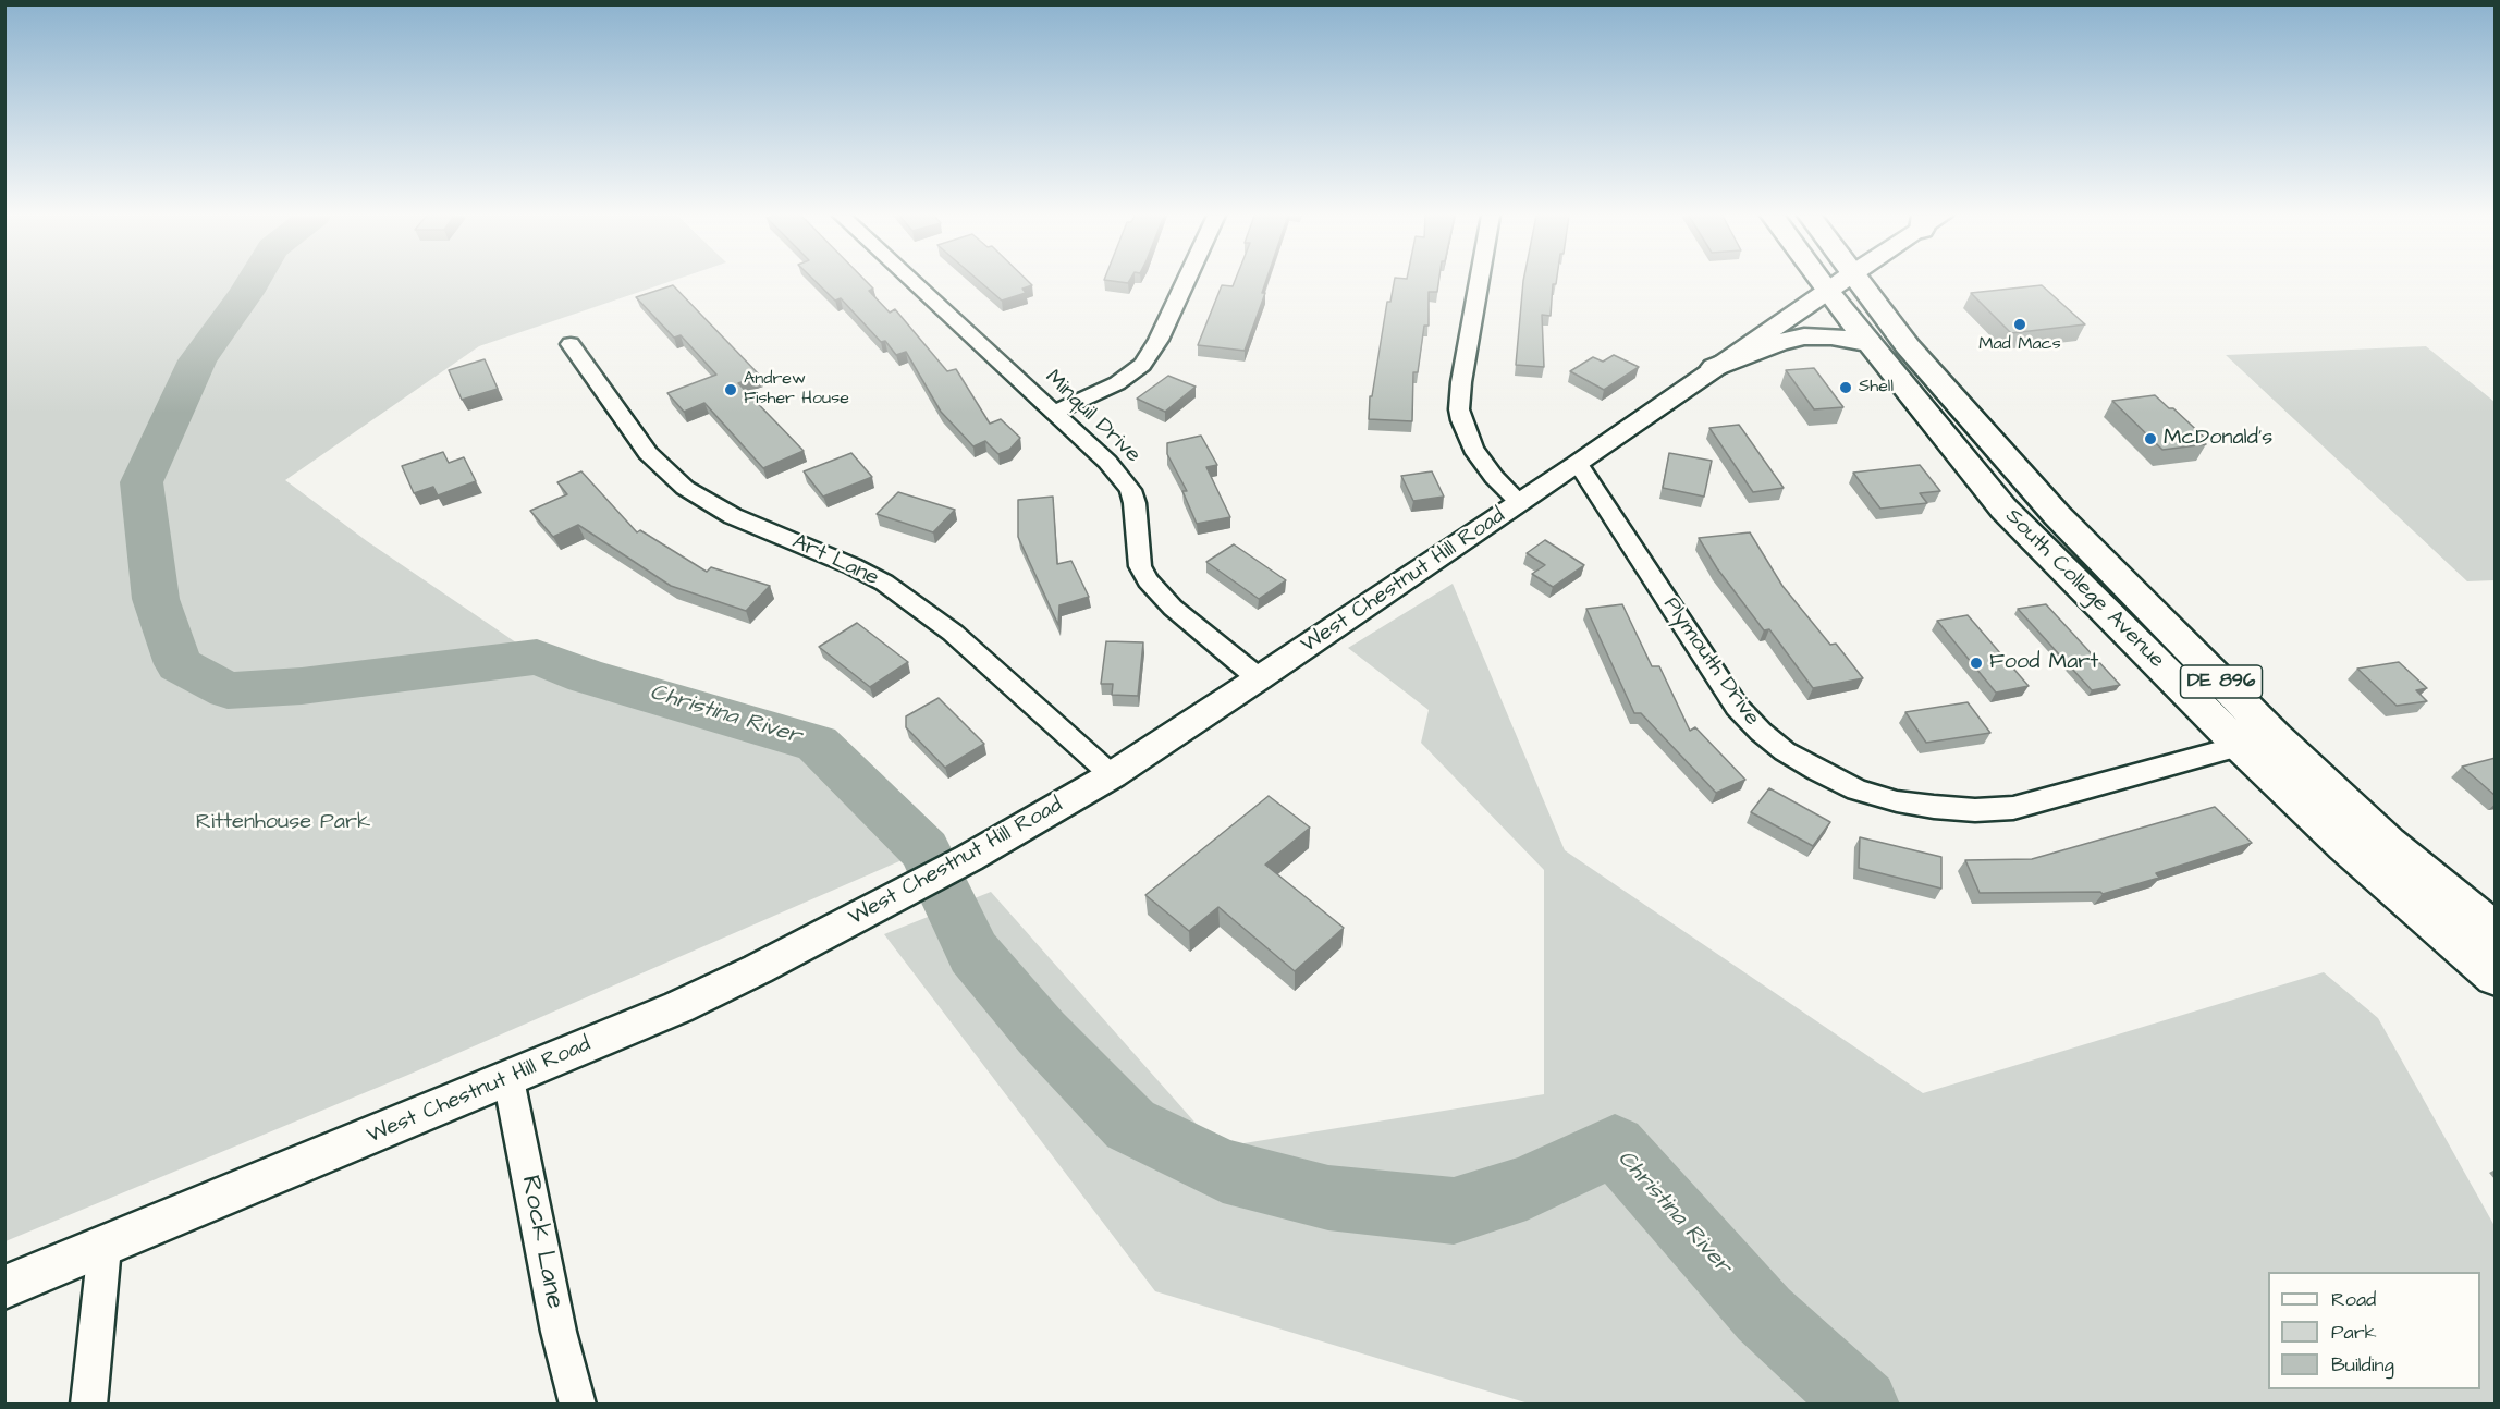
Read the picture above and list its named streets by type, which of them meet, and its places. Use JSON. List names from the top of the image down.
{
  "streets": {
    "main road": ["South College Avenue", "DE 896"],
    "street": [
      "Minquil Drive",
      "Art Lane",
      "West Chestnut Hill Road",
      "Plymouth Drive",
      "Rock Lane"
    ]
  },
  "crossings": [
    ["Minquil Drive", "West Chestnut Hill Road"],
    ["Art Lane", "West Chestnut Hill Road"],
    ["West Chestnut Hill Road", "South College Avenue"],
    ["West Chestnut Hill Road", "Plymouth Drive"],
    ["West Chestnut Hill Road", "Rock Lane"],
    ["South College Avenue", "Plymouth Drive"]
  ],
  "water": ["Christina River"],
  "parks": ["Rittenhouse Park"],
  "places": [
    "Mad Macs",
    "Shell",
    "Andrew Fisher House",
    "McDonald's",
    "Food Mart"
  ],
  "legend": ["Road", "Park", "Building"]
}
